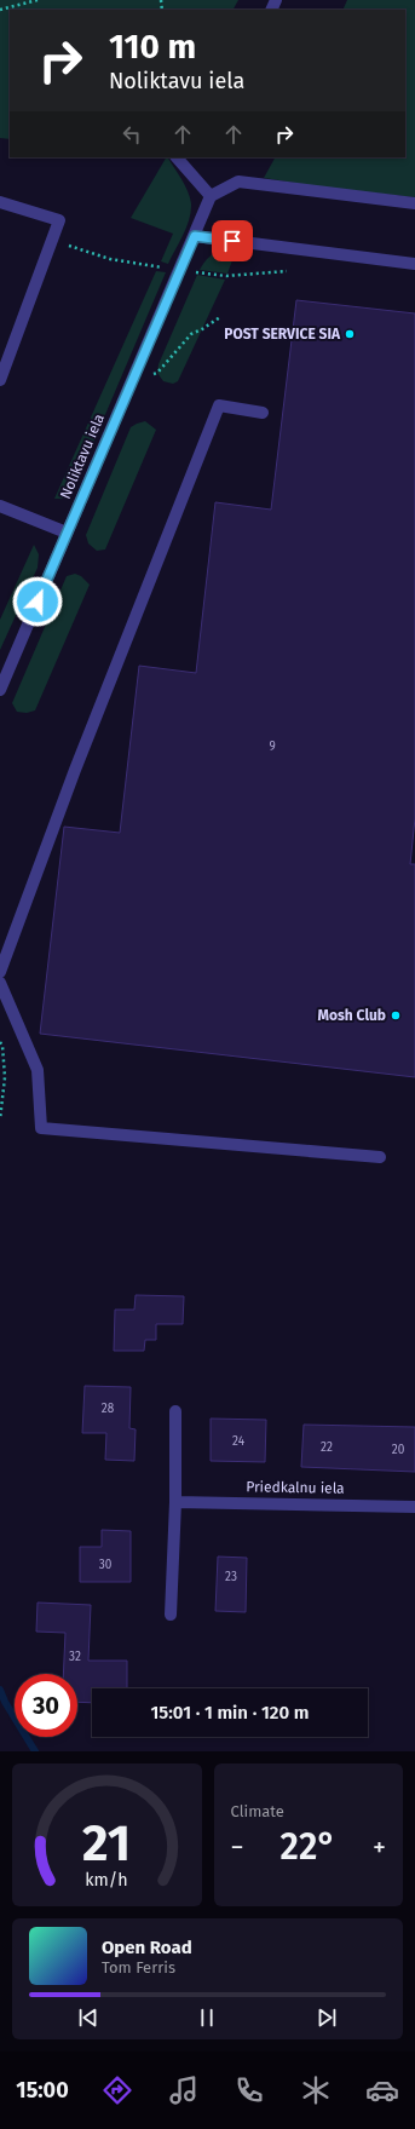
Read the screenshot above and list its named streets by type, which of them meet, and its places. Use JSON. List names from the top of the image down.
{
  "streets": {
    "street": ["Noliktavu iela", "Priedkalnu iela"]
  },
  "places": ["POST SERVICE SIA", "Mosh Club"],
  "house_numbers": [
    "9",
    "28",
    "24",
    "22",
    "20",
    "30",
    "23",
    "32"
  ],
  "page": {
    "turn": ["110 m", "Noliktavu iela"],
    "limit": "30",
    "trip": "15:01 · 1 min · 120 m",
    "tile": "Climate",
    "heat": ["−", "22°", "+"],
    "song": ["Open Road", "Tom Ferris"],
    "tabs": "15:00",
    "gauge": ["21", "km/h"]
  }
}
